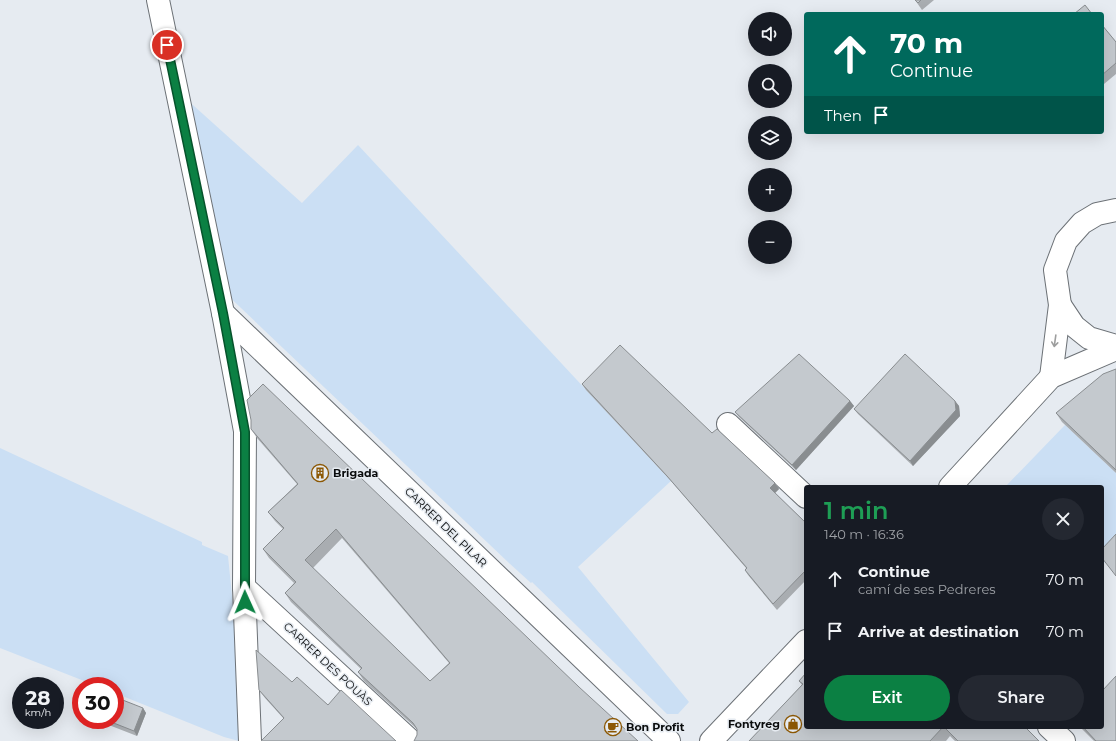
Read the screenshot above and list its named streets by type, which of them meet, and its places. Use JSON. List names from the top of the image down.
{
  "streets": {
    "street": ["CARRER DEL PILAR", "CARRER DES POUÀS"]
  },
  "places": {
    "building": ["Brigada"],
    "shop": ["Fontyreg"],
    "cafe": ["Bon Profit"]
  },
  "page": {
    "map_buttons": ["+", "−"],
    "turn": ["70 m", "Continue"],
    "then": "Then",
    "heading": ["1 min", "140 m · 16:36"],
    "list": [
      {
        "name": "Continue",
        "note": "camí de ses Pedreres",
        "value": "70 m"
      },
      {
        "name": "Arrive at destination",
        "value": "70 m"
      }
    ],
    "buttons": ["Exit", "Share"],
    "speed": "28 km/h",
    "limit": "30"
  }
}
